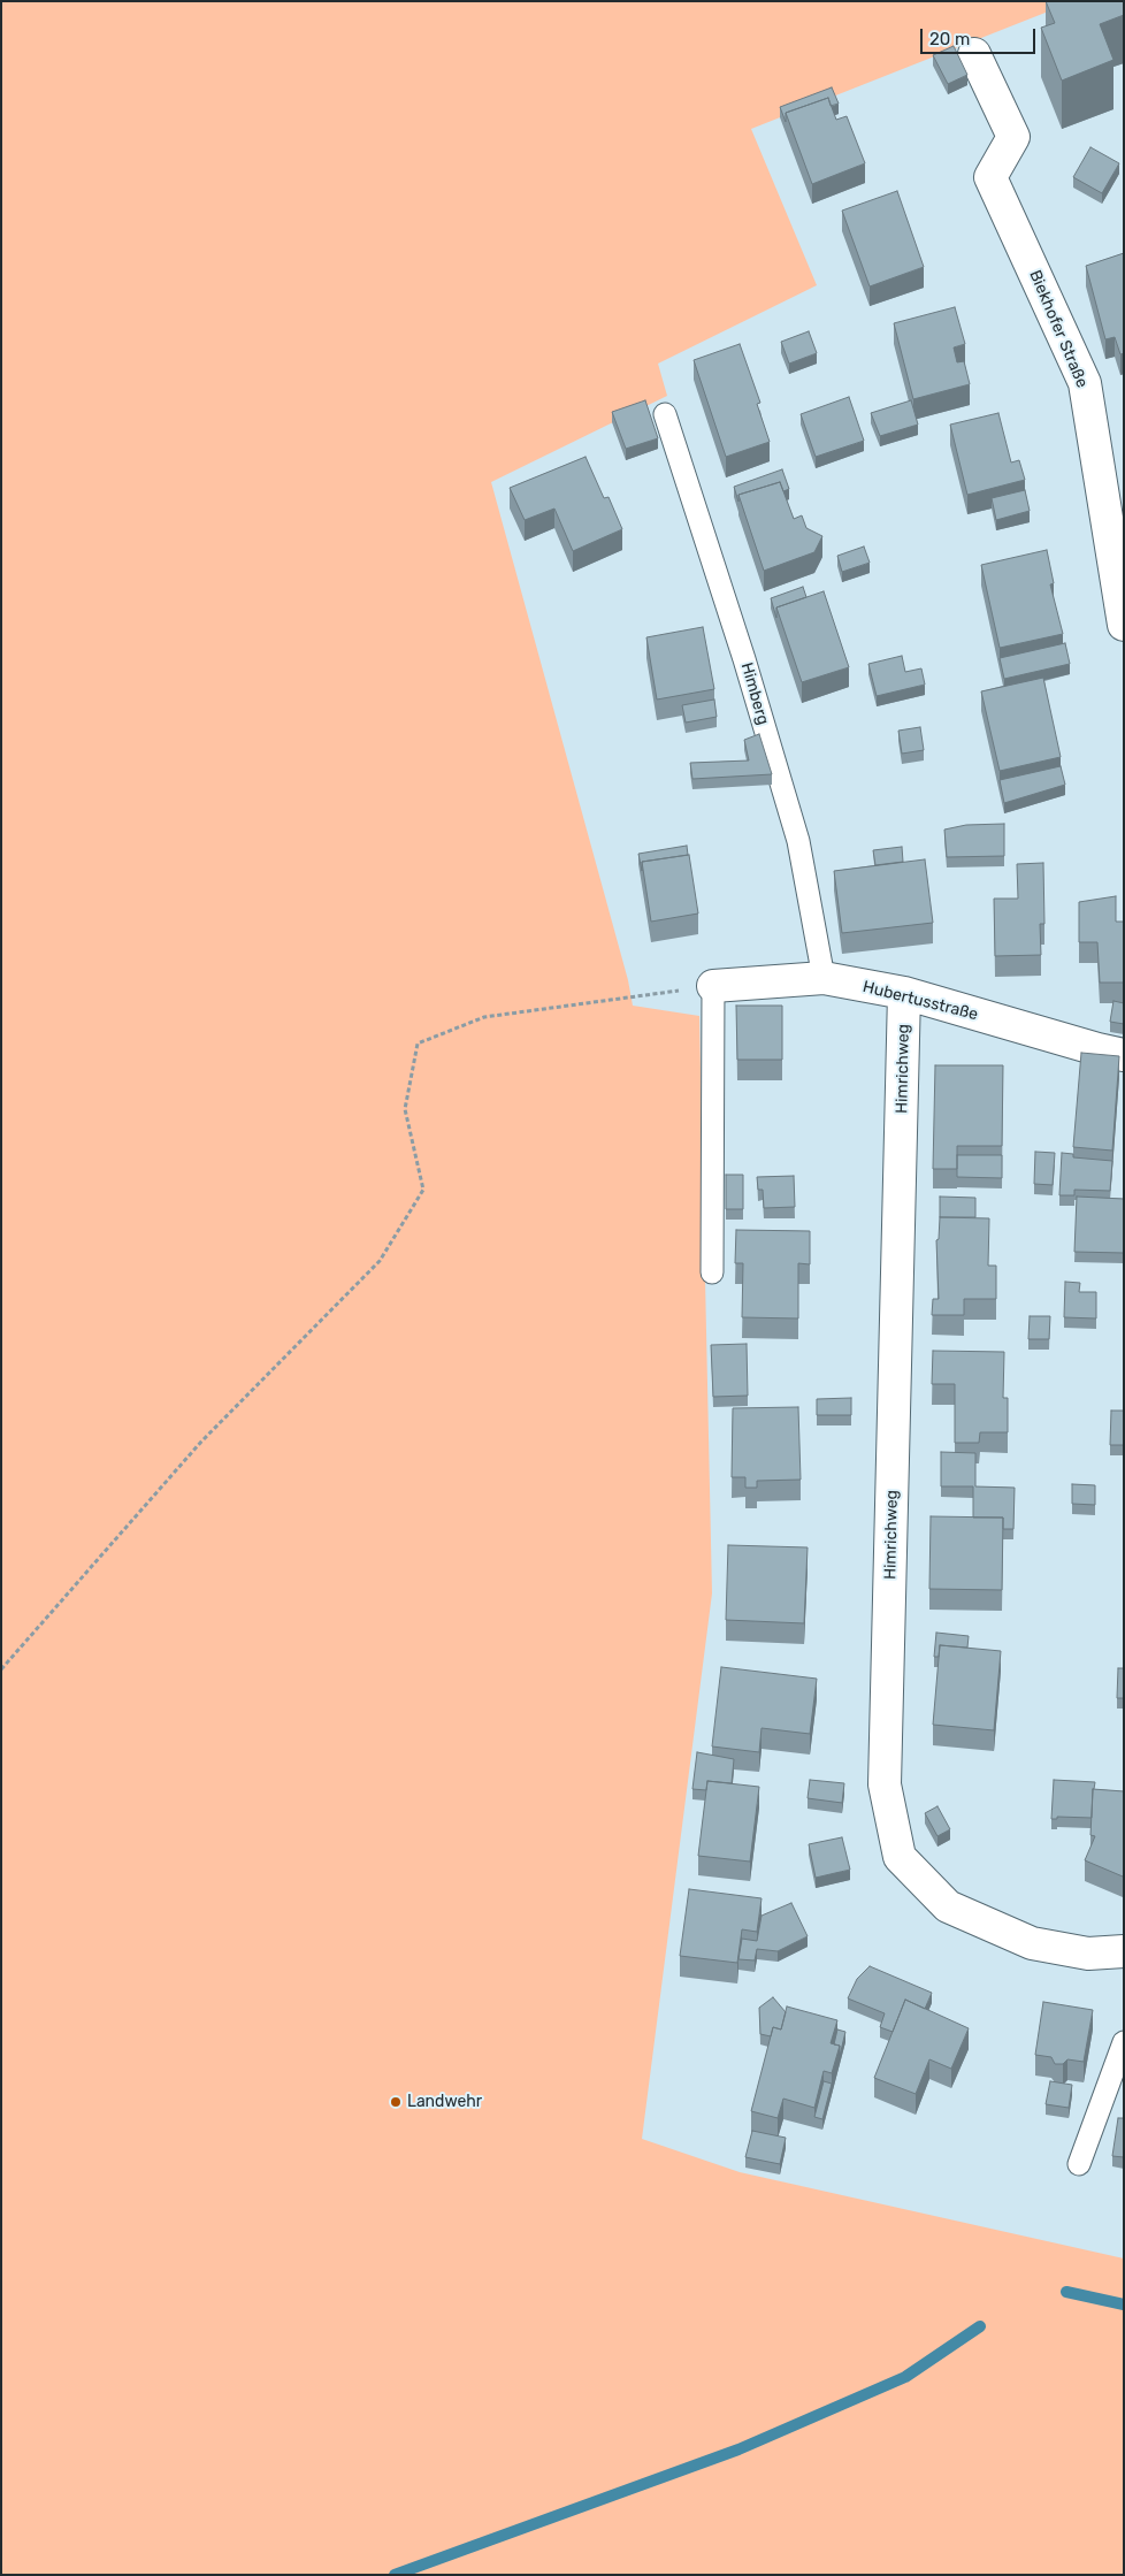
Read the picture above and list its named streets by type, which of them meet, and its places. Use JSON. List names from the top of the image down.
{
  "streets": {
    "street": ["Biekhofer Straße", "Hubertusstraße", "Himrichweg"],
    "lane": ["Himberg"]
  },
  "crossings": [
    ["Himberg", "Hubertusstraße"],
    ["Hubertusstraße", "Himrichweg"]
  ],
  "places": ["Landwehr"],
  "scale_bar": "20 m"
}
